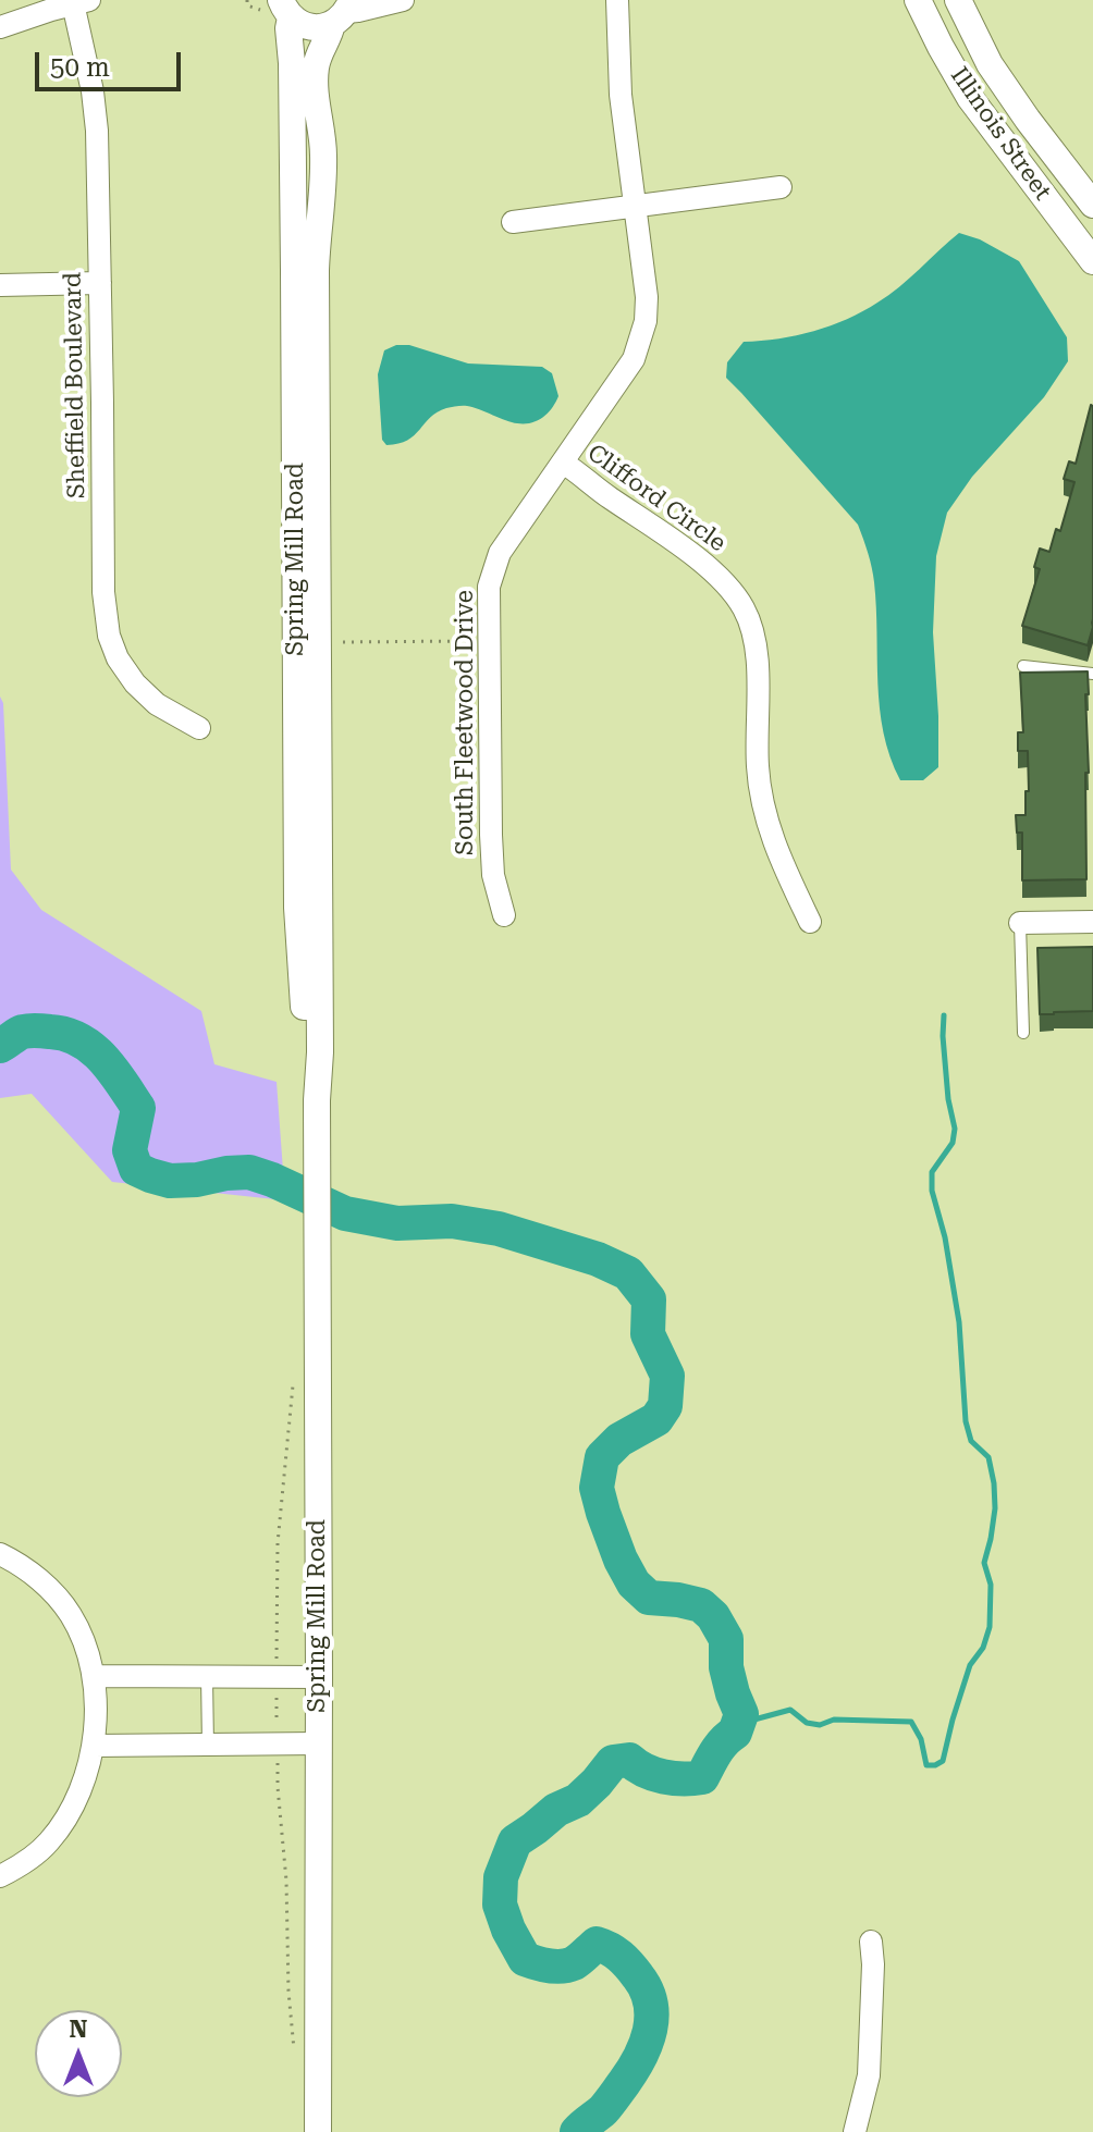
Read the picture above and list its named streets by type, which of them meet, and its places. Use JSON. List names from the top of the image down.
{
  "streets": {
    "street": [
      "Illinois Street",
      "Sheffield Boulevard",
      "Clifford Circle",
      "Spring Mill Road",
      "South Fleetwood Drive"
    ]
  },
  "crossings": [
    ["Clifford Circle", "South Fleetwood Drive"]
  ],
  "scale_bar": "50 m",
  "north": "top"
}
